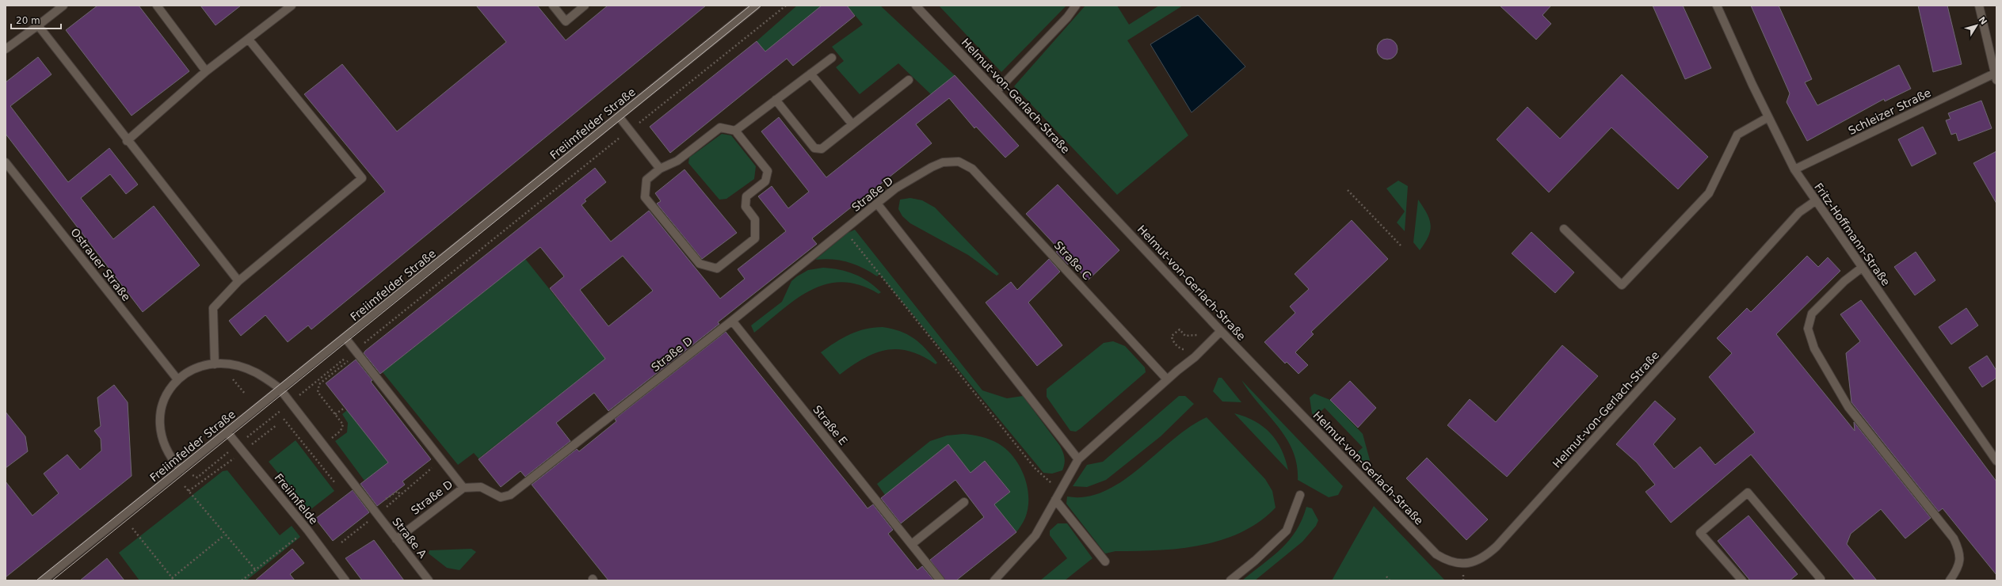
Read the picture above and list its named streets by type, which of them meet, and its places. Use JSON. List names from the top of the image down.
{
  "streets": {
    "street": [
      "Helmut-von-Gerlach-Straße",
      "Schleizer Straße",
      "Freiimfelder Straße",
      "Straße D",
      "Fritz-Hoffmann-Straße",
      "Straße C",
      "Ostrauer Straße",
      "Straße E",
      "Freiimfelde",
      "Straße A"
    ]
  },
  "crossings": [
    ["Helmut-von-Gerlach-Straße", "Fritz-Hoffmann-Straße"],
    ["Schleizer Straße", "Fritz-Hoffmann-Straße"],
    ["Freiimfelder Straße", "Freiimfelde"],
    ["Freiimfelder Straße", "Straße A"],
    ["Straße D", "Straße C"],
    ["Straße D", "Straße E"],
    ["Straße D", "Straße A"]
  ],
  "scale_bar": "20 m",
  "north": "top right"
}
